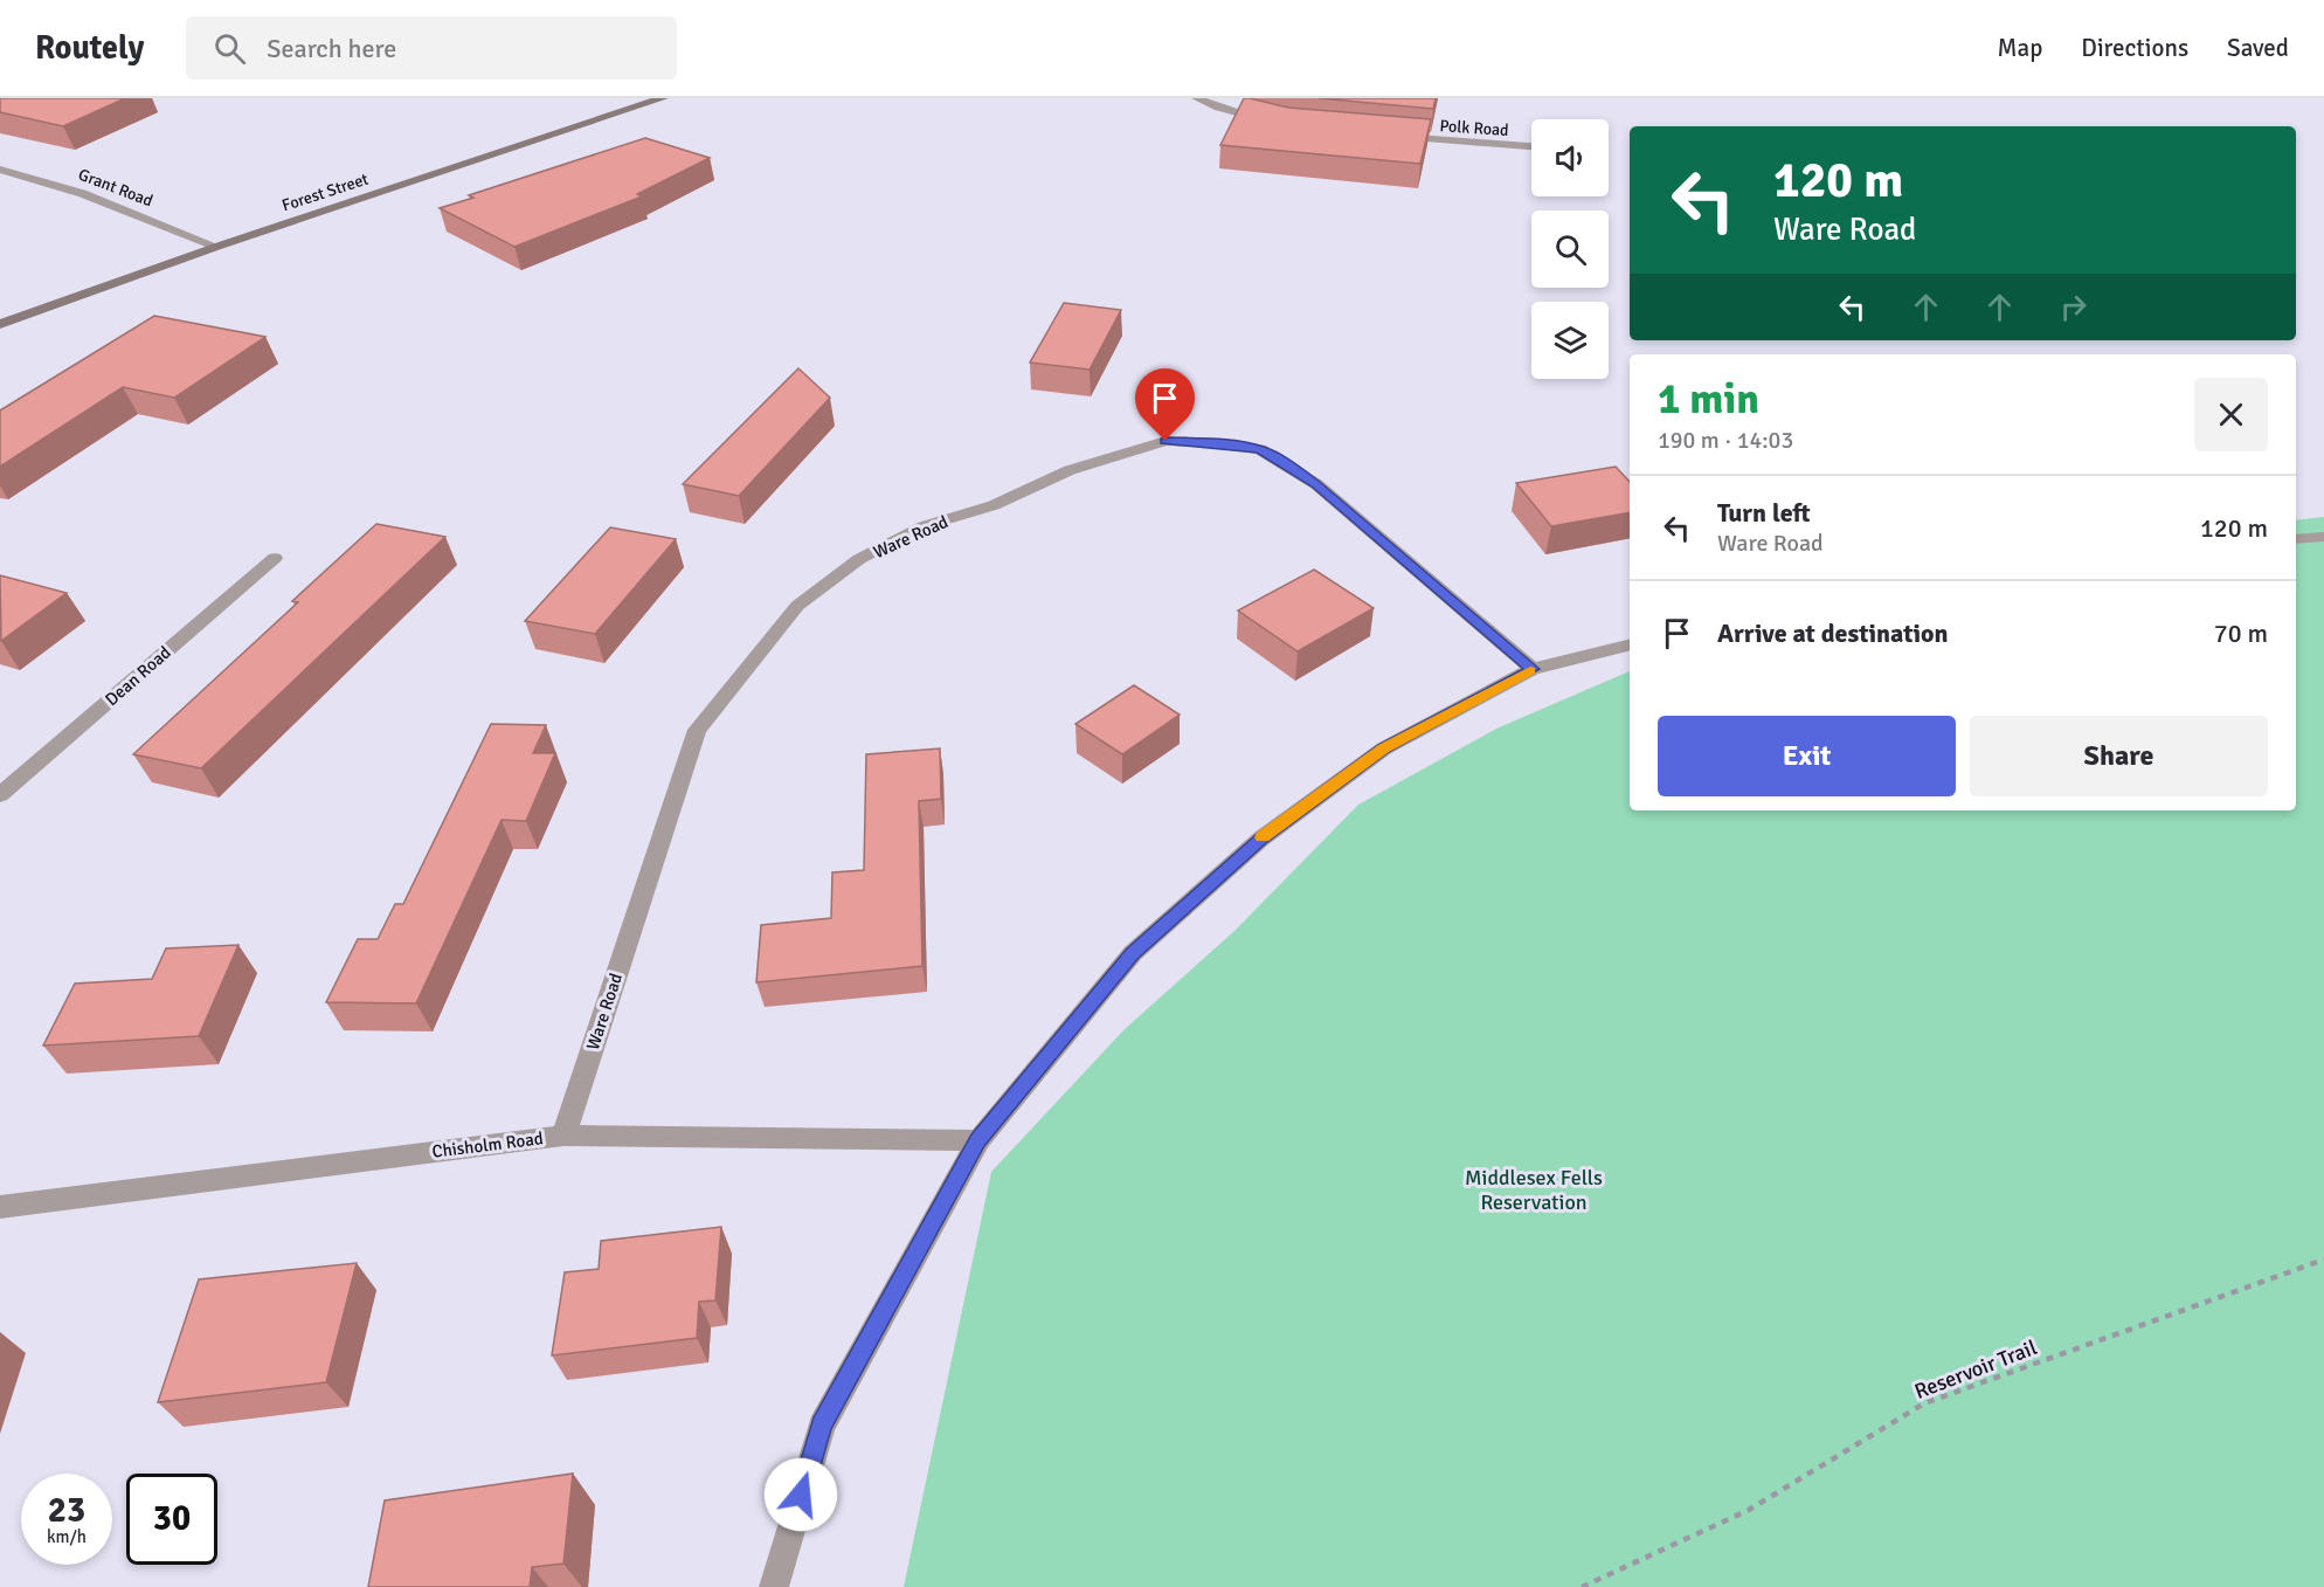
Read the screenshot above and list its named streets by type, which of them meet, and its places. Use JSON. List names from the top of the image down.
{
  "streets": {
    "main road": ["Forest Street"],
    "street": [
      "Polk Road",
      "Grant Road",
      "Ware Road",
      "Dean Road",
      "Chisholm Road"
    ],
    "path": ["Reservoir Trail"]
  },
  "crossings": [
    ["Grant Road", "Forest Street"],
    ["Ware Road", "Chisholm Road"]
  ],
  "parks": ["Middlesex Fells Reservation"],
  "page": {
    "header": "Routely",
    "search": "Search here",
    "nav": ["Map", "Directions", "Saved"],
    "turn": ["120 m", "Ware Road"],
    "heading": ["1 min", "190 m · 14:03"],
    "list": [
      {
        "name": "Turn left",
        "note": "Ware Road",
        "value": "120 m"
      },
      {
        "name": "Arrive at destination",
        "value": "70 m"
      }
    ],
    "buttons": ["Exit", "Share"],
    "speed": "23 km/h",
    "limit": "30"
  }
}
